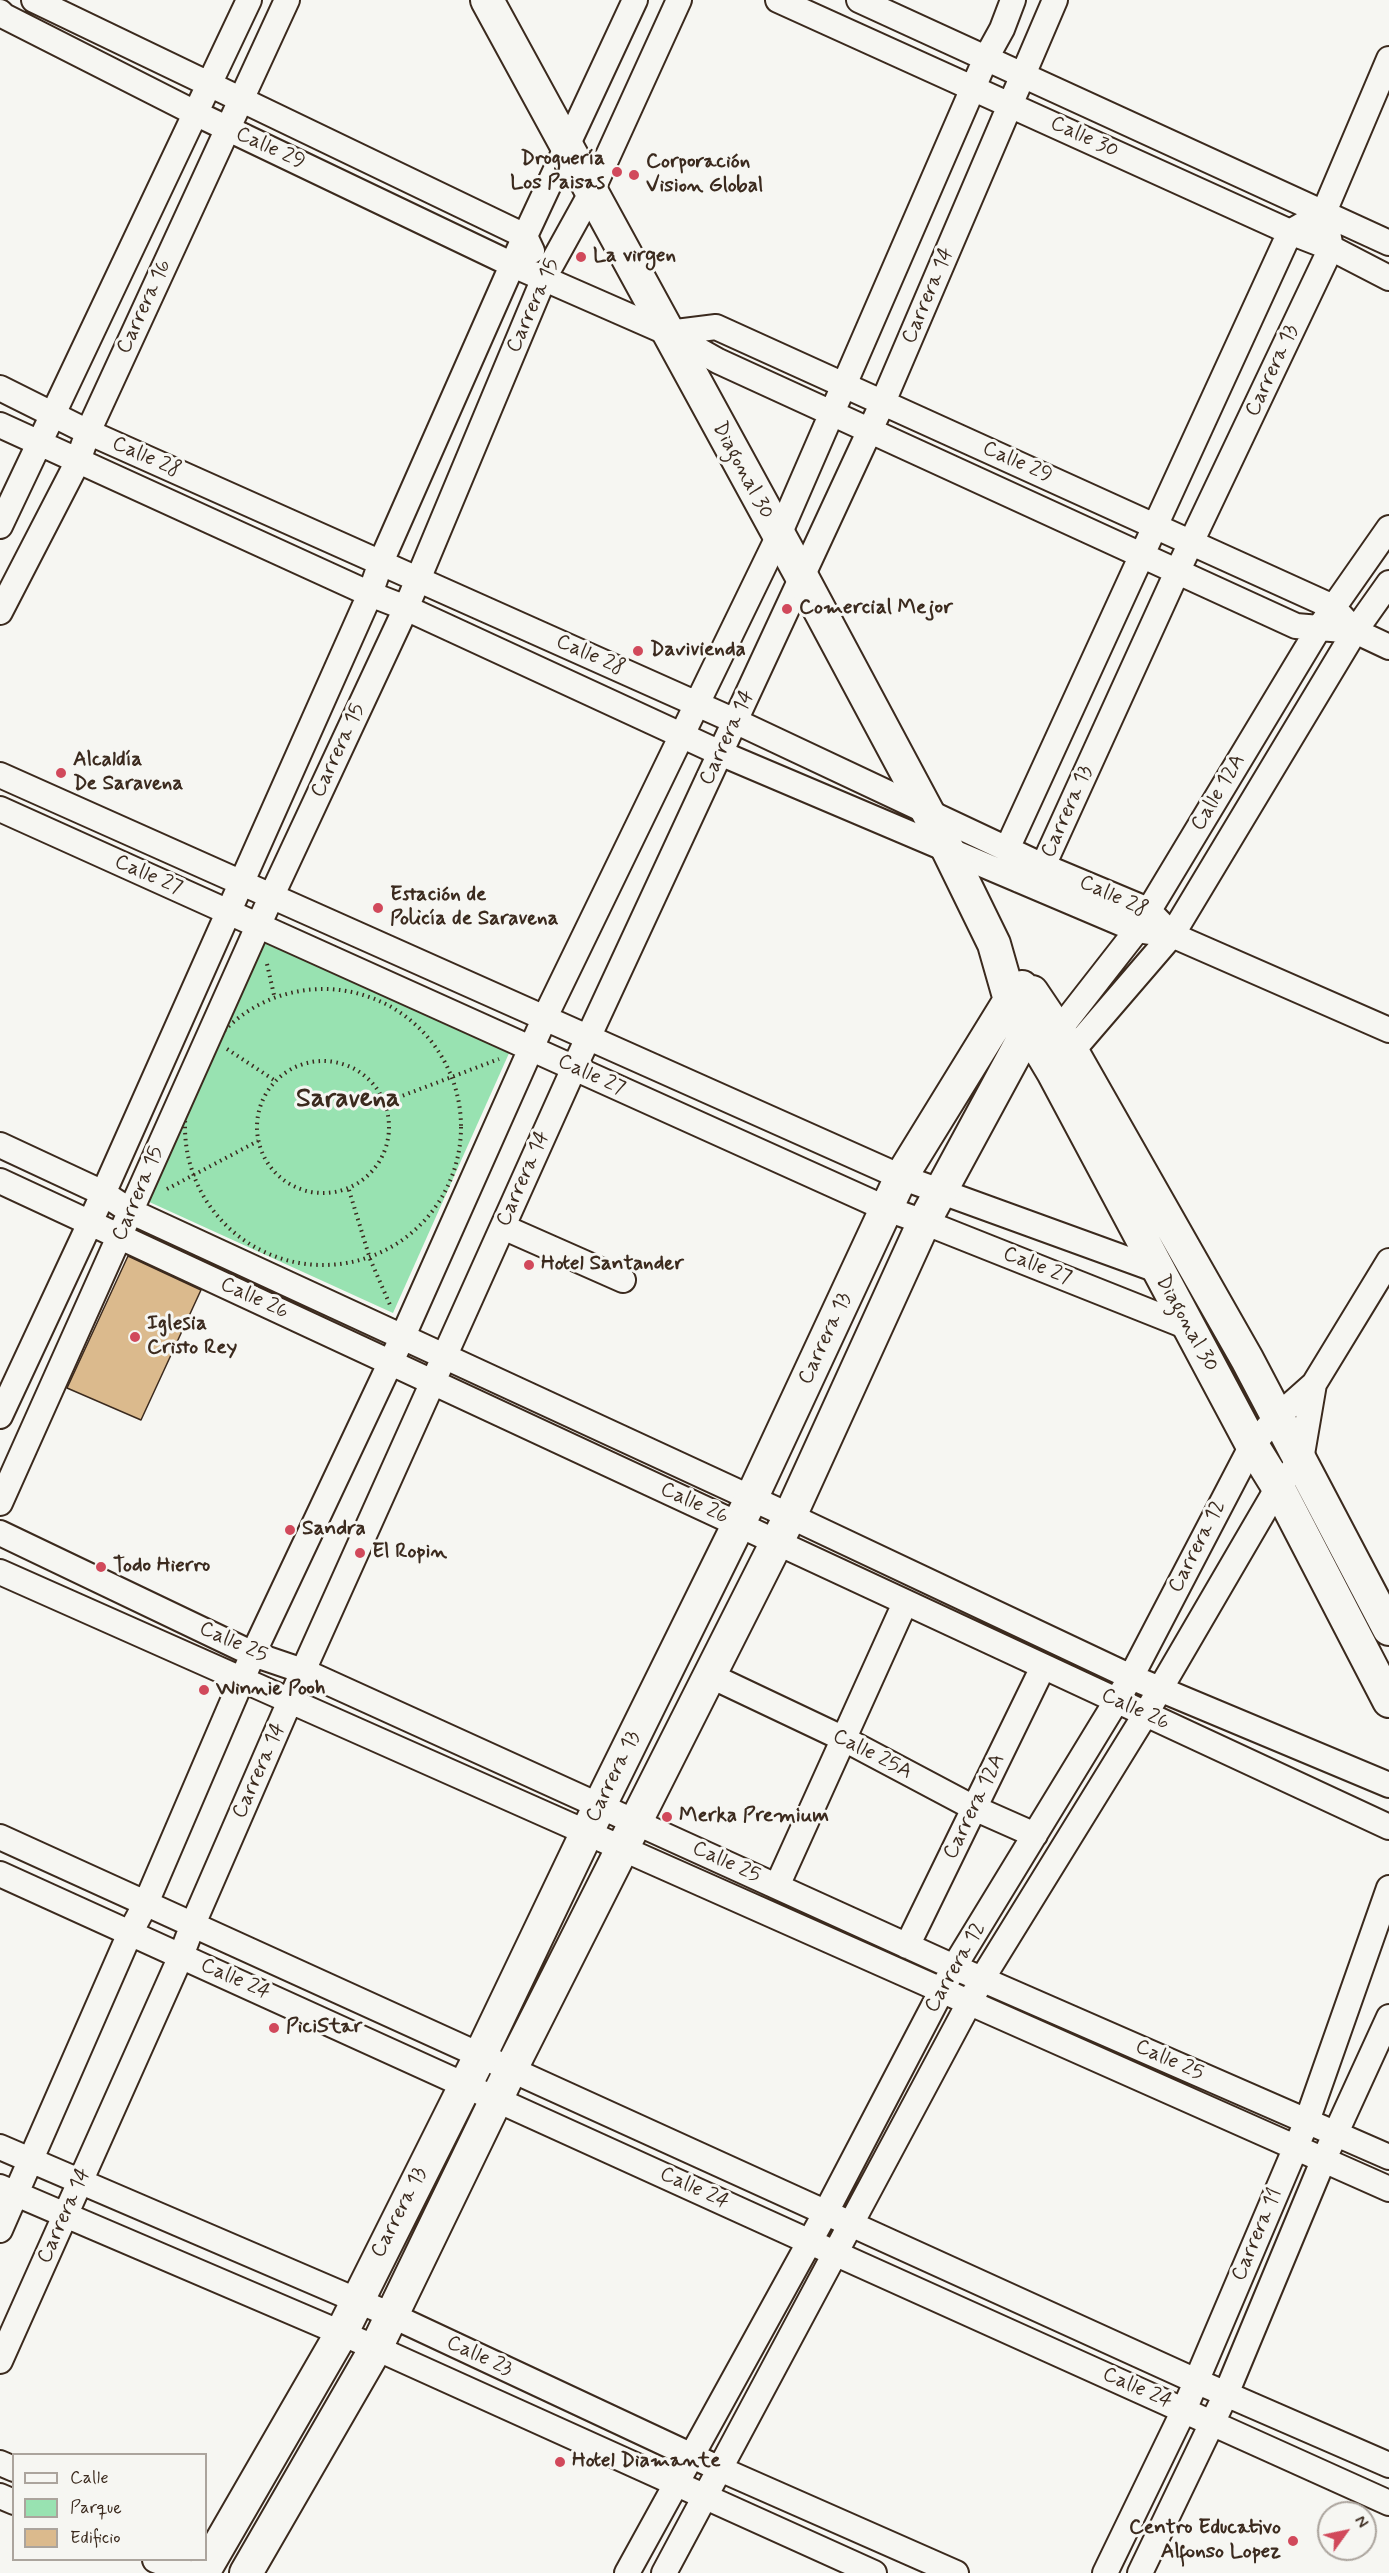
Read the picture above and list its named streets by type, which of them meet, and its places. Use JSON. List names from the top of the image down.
{
  "streets": {
    "main road": ["Carrera 13", "Diagonal 30"],
    "street": [
      "Calle 30",
      "Calle 29",
      "Carrera 14",
      "Carrera 15",
      "Carrera 16",
      "Calle 28",
      "Calle 12A",
      "Calle 27",
      "Calle 26",
      "Carrera 12",
      "Calle 25",
      "Calle 25A",
      "Carrera 12A",
      "Calle 24",
      "Carrera 11",
      "Calle 23"
    ]
  },
  "crossings": [
    ["Calle 30", "Carrera 14"],
    ["Calle 30", "Carrera 13"],
    ["Calle 29", "Carrera 14"],
    ["Calle 29", "Carrera 15"],
    ["Calle 29", "Carrera 16"],
    ["Calle 29", "Carrera 13"],
    ["Calle 29", "Diagonal 30"],
    ["Calle 29", "Calle 12A"],
    ["Carrera 14", "Calle 28"],
    ["Carrera 14", "Diagonal 30"],
    ["Carrera 14", "Calle 27"],
    ["Carrera 14", "Calle 26"],
    ["Carrera 14", "Calle 25"],
    ["Carrera 14", "Calle 24"],
    ["Carrera 14", "Calle 23"],
    ["Carrera 15", "Calle 28"],
    ["Carrera 15", "Diagonal 30"],
    ["Carrera 15", "Calle 27"],
    ["Carrera 15", "Calle 26"],
    ["Carrera 16", "Calle 28"],
    ["Carrera 13", "Calle 28"],
    ["Carrera 13", "Diagonal 30"],
    ["Carrera 13", "Calle 12A"],
    ["Carrera 13", "Calle 27"],
    ["Carrera 13", "Calle 26"],
    ["Carrera 13", "Calle 25"],
    ["Carrera 13", "Calle 25A"],
    ["Carrera 13", "Calle 24"],
    ["Carrera 13", "Calle 23"],
    ["Calle 28", "Diagonal 30"],
    ["Calle 28", "Calle 12A"],
    ["Diagonal 30", "Calle 12A"],
    ["Diagonal 30", "Calle 27"],
    ["Diagonal 30", "Carrera 12"],
    ["Calle 26", "Carrera 12"],
    ["Calle 26", "Carrera 12A"],
    ["Carrera 12", "Calle 25"],
    ["Carrera 12", "Calle 25A"],
    ["Carrera 12", "Calle 24"],
    ["Carrera 12", "Calle 23"],
    ["Calle 25", "Carrera 12A"],
    ["Calle 25", "Carrera 11"],
    ["Calle 25A", "Carrera 12A"],
    ["Calle 24", "Carrera 11"]
  ],
  "districts": ["Saravena"],
  "places": [
    "Droguería Los Paisas",
    "Corporación Vision Global",
    "La virgen",
    "Comercial Mejor",
    "Davivienda",
    "Alcaldía De Saravena",
    "Estación de Policía de Saravena",
    "Hotel Santander",
    "Iglesia Cristo Rey",
    "Sandra",
    "El Ropin",
    "Todo Hierro",
    "Winnie Pooh",
    "Merka Premium",
    "PiciStar",
    "Hotel Diamante",
    "Centro Educativo Alfonso Lopez"
  ],
  "legend": ["Calle", "Parque", "Edificio"],
  "north": "top right"
}
